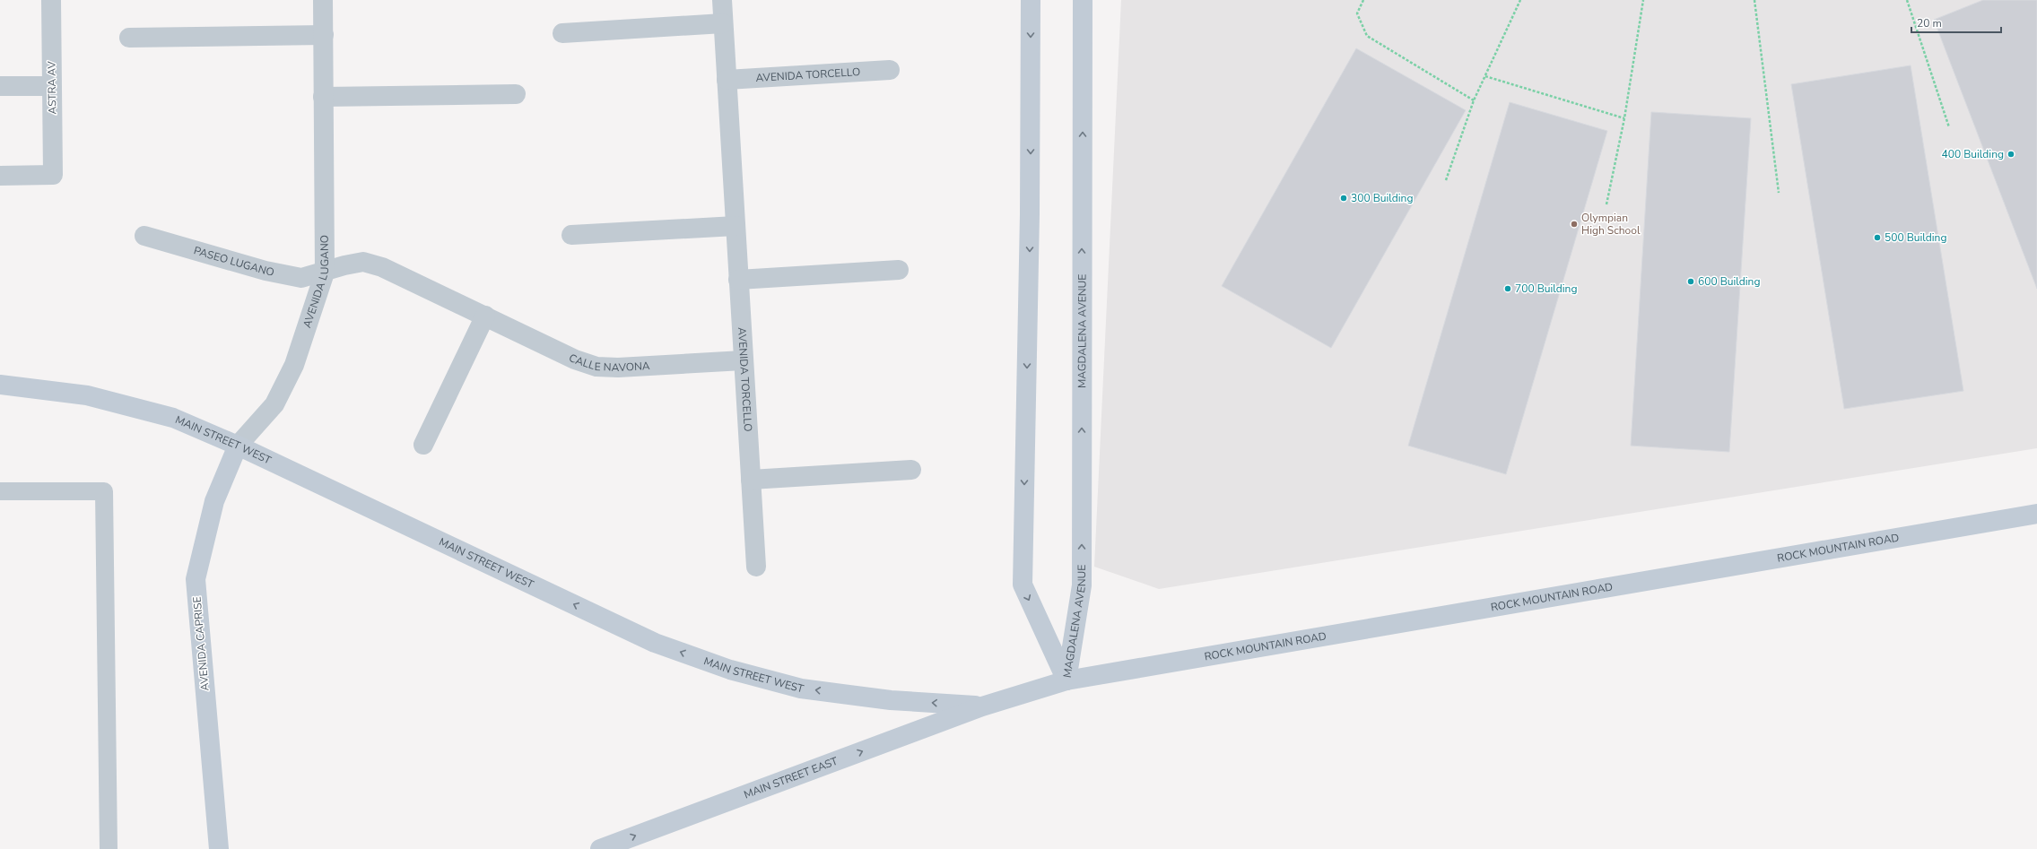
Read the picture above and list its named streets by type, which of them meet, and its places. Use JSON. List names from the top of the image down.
{
  "streets": {
    "street": [
      "AVENIDA TORCELLO",
      "ASTRA AV",
      "PASEO LUGANO",
      "AVENIDA LUGANO",
      "MAGDALENA AVENUE",
      "CALLE NAVONA",
      "MAIN STREET WEST",
      "ROCK MOUNTAIN ROAD",
      "AVENIDA CAPRISE",
      "MAIN STREET EAST"
    ]
  },
  "crossings": [
    ["AVENIDA TORCELLO", "CALLE NAVONA"],
    ["PASEO LUGANO", "AVENIDA LUGANO"],
    ["PASEO LUGANO", "CALLE NAVONA"],
    ["AVENIDA LUGANO", "CALLE NAVONA"],
    ["AVENIDA LUGANO", "MAIN STREET WEST"],
    ["AVENIDA LUGANO", "AVENIDA CAPRISE"],
    ["MAGDALENA AVENUE", "ROCK MOUNTAIN ROAD"],
    ["MAIN STREET WEST", "ROCK MOUNTAIN ROAD"],
    ["MAIN STREET WEST", "AVENIDA CAPRISE"],
    ["MAIN STREET WEST", "MAIN STREET EAST"],
    ["ROCK MOUNTAIN ROAD", "MAIN STREET EAST"]
  ],
  "one_way": ["MAIN STREET WEST", "MAIN STREET EAST"],
  "places": [
    "400 Building",
    "300 Building",
    "Olympian High School",
    "500 Building",
    "600 Building",
    "700 Building"
  ],
  "scale_bar": "20 m"
}
